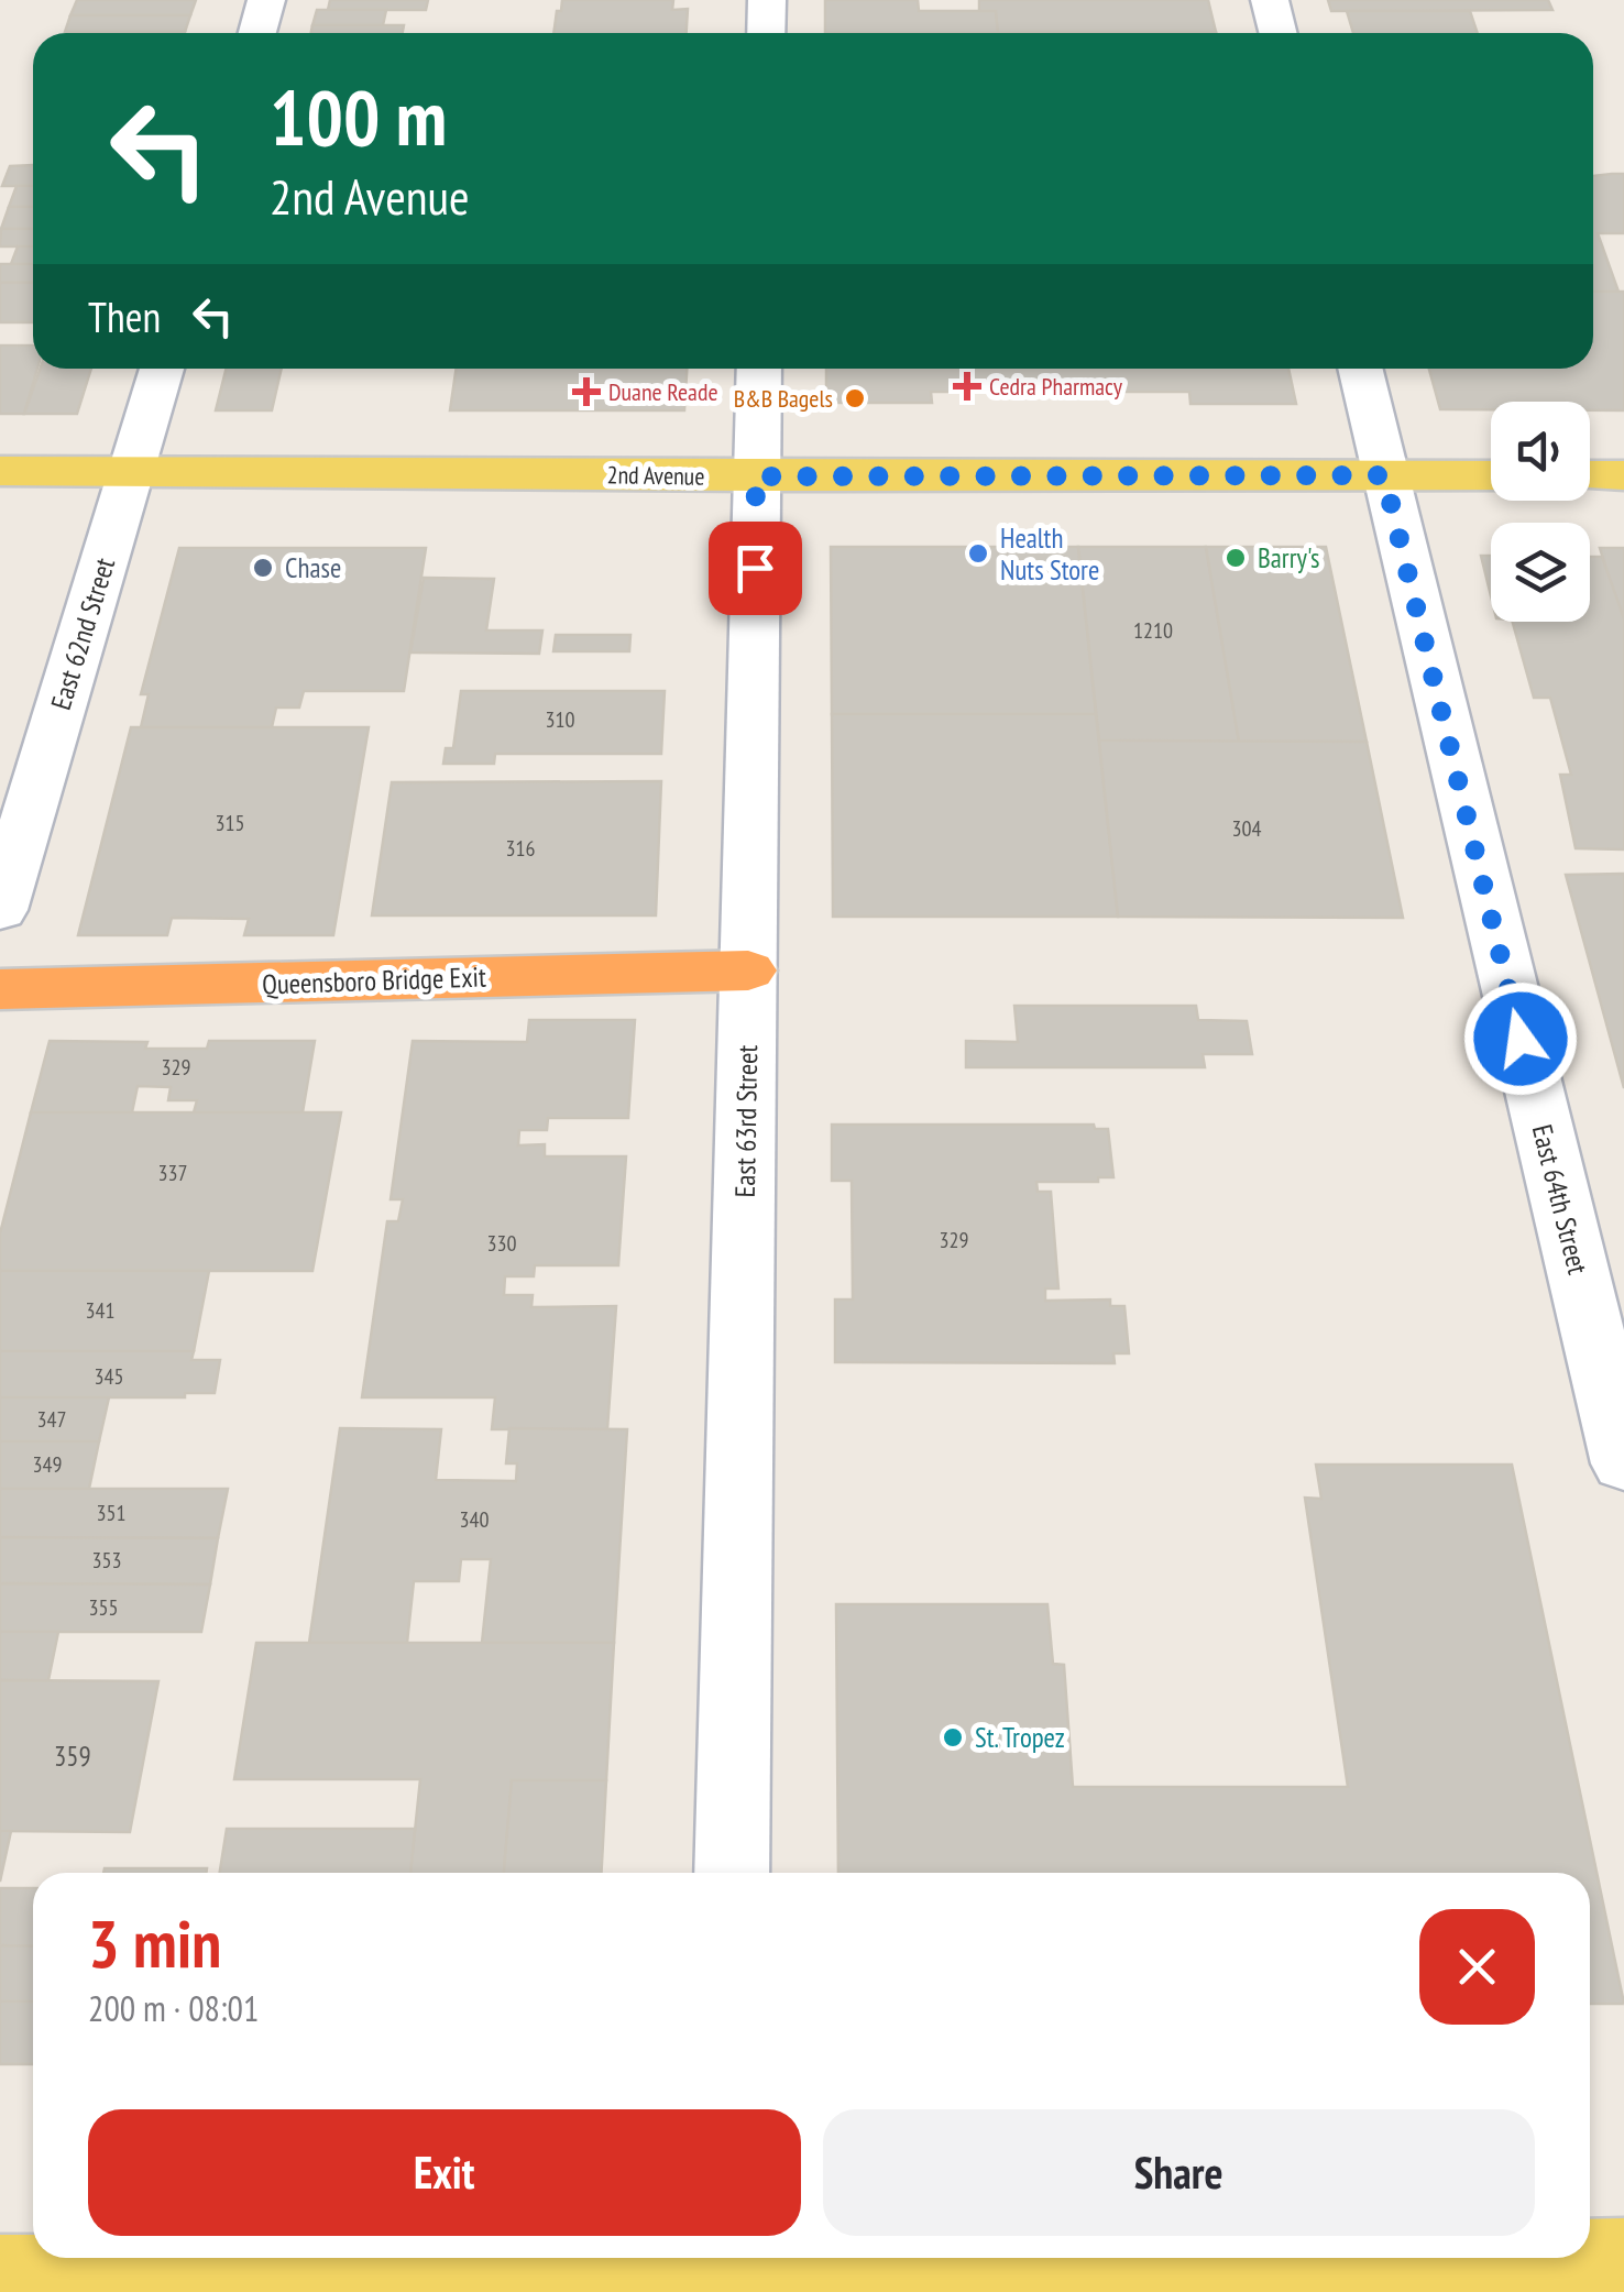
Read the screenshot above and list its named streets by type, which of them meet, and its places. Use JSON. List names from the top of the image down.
{
  "streets": {
    "highway": ["Queensboro Bridge Exit"],
    "main road": ["2nd Avenue"],
    "street": ["East 62nd Street", "East 63rd Street", "East 64th Street"]
  },
  "crossings": [
    ["2nd Avenue", "East 62nd Street"],
    ["2nd Avenue", "East 63rd Street"],
    ["2nd Avenue", "East 64th Street"],
    ["Queensboro Bridge Exit", "East 63rd Street"]
  ],
  "places": {
    "health": ["Cedra Pharmacy", "Duane Reade"],
    "other": [
      "B&B Bagels",
      "Health Nuts Store",
      "Barry's",
      "Chase",
      "St. Tropez"
    ]
  },
  "house_numbers": [
    "1210",
    "310",
    "315",
    "304",
    "316",
    "329",
    "337",
    "329",
    "330",
    "341",
    "345",
    "347",
    "349",
    "351",
    "340",
    "353",
    "355",
    "359"
  ],
  "page": {
    "turn": ["100 m", "2nd Avenue"],
    "then": "Then",
    "heading": ["3 min", "200 m · 08:01"],
    "buttons": ["Exit", "Share"]
  }
}
